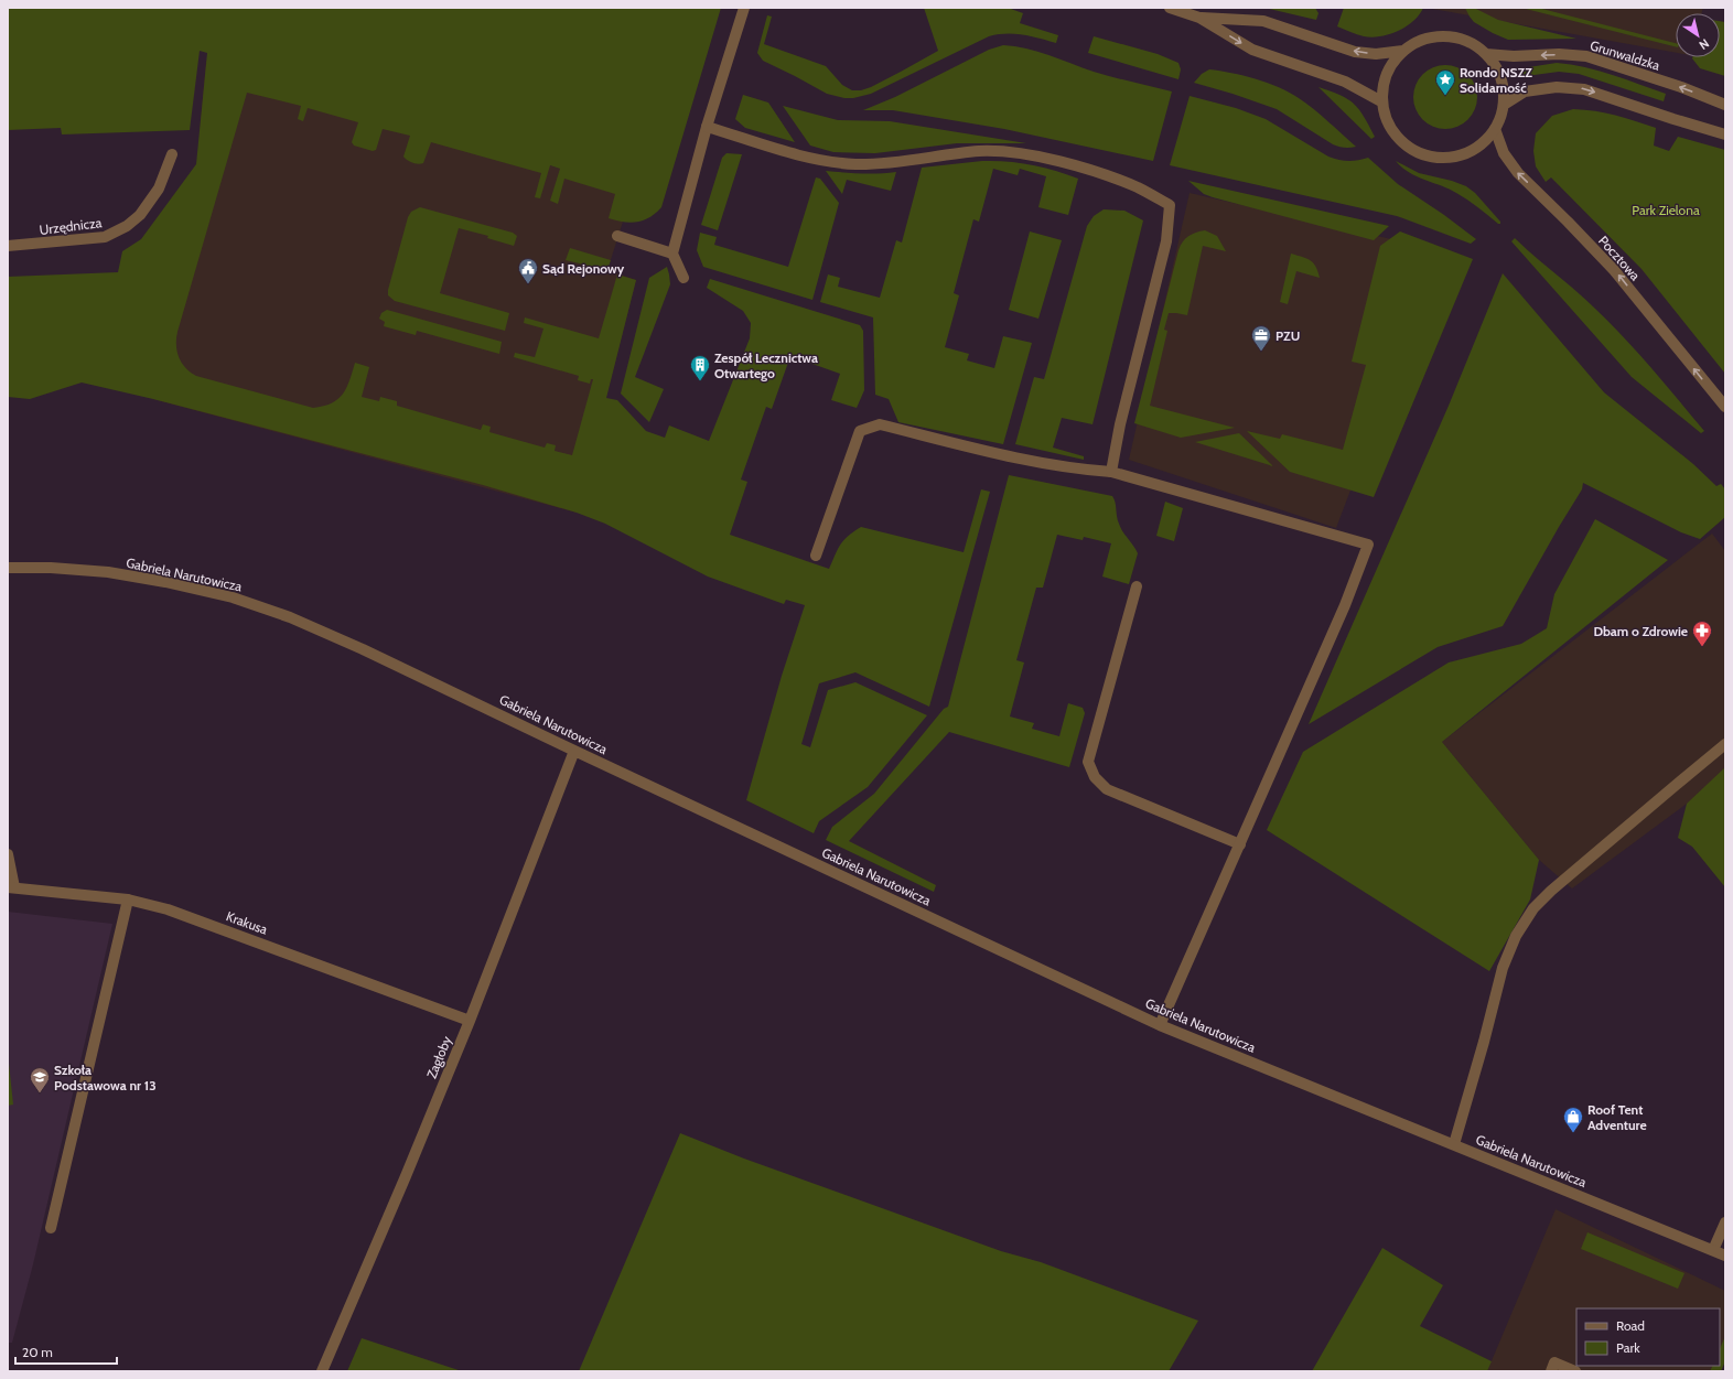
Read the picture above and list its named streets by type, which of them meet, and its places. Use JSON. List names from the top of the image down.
{
  "streets": {
    "street": [
      "Grunwaldzka",
      "Urzędnicza",
      "Pocztowa",
      "Gabriela Narutowicza",
      "Krakusa",
      "Zagłoby"
    ]
  },
  "crossings": [
    ["Grunwaldzka", "Pocztowa"],
    ["Gabriela Narutowicza", "Zagłoby"],
    ["Krakusa", "Zagłoby"]
  ],
  "one_way": ["Pocztowa"],
  "parks": ["Park Zielona"],
  "places": {
    "place": ["Rondo NSZZ Solidarność"],
    "public building": ["Sąd Rejonowy"],
    "office": ["PZU"],
    "building": ["Zespół Lecznictwa Otwartego"],
    "pharmacy": ["Dbam o Zdrowie"],
    "school or university": ["Szkoła Podstawowa nr 13"],
    "shop": ["Roof Tent Adventure"]
  },
  "legend": ["Road", "Park"],
  "scale_bar": "20 m",
  "north": "bottom right"
}
